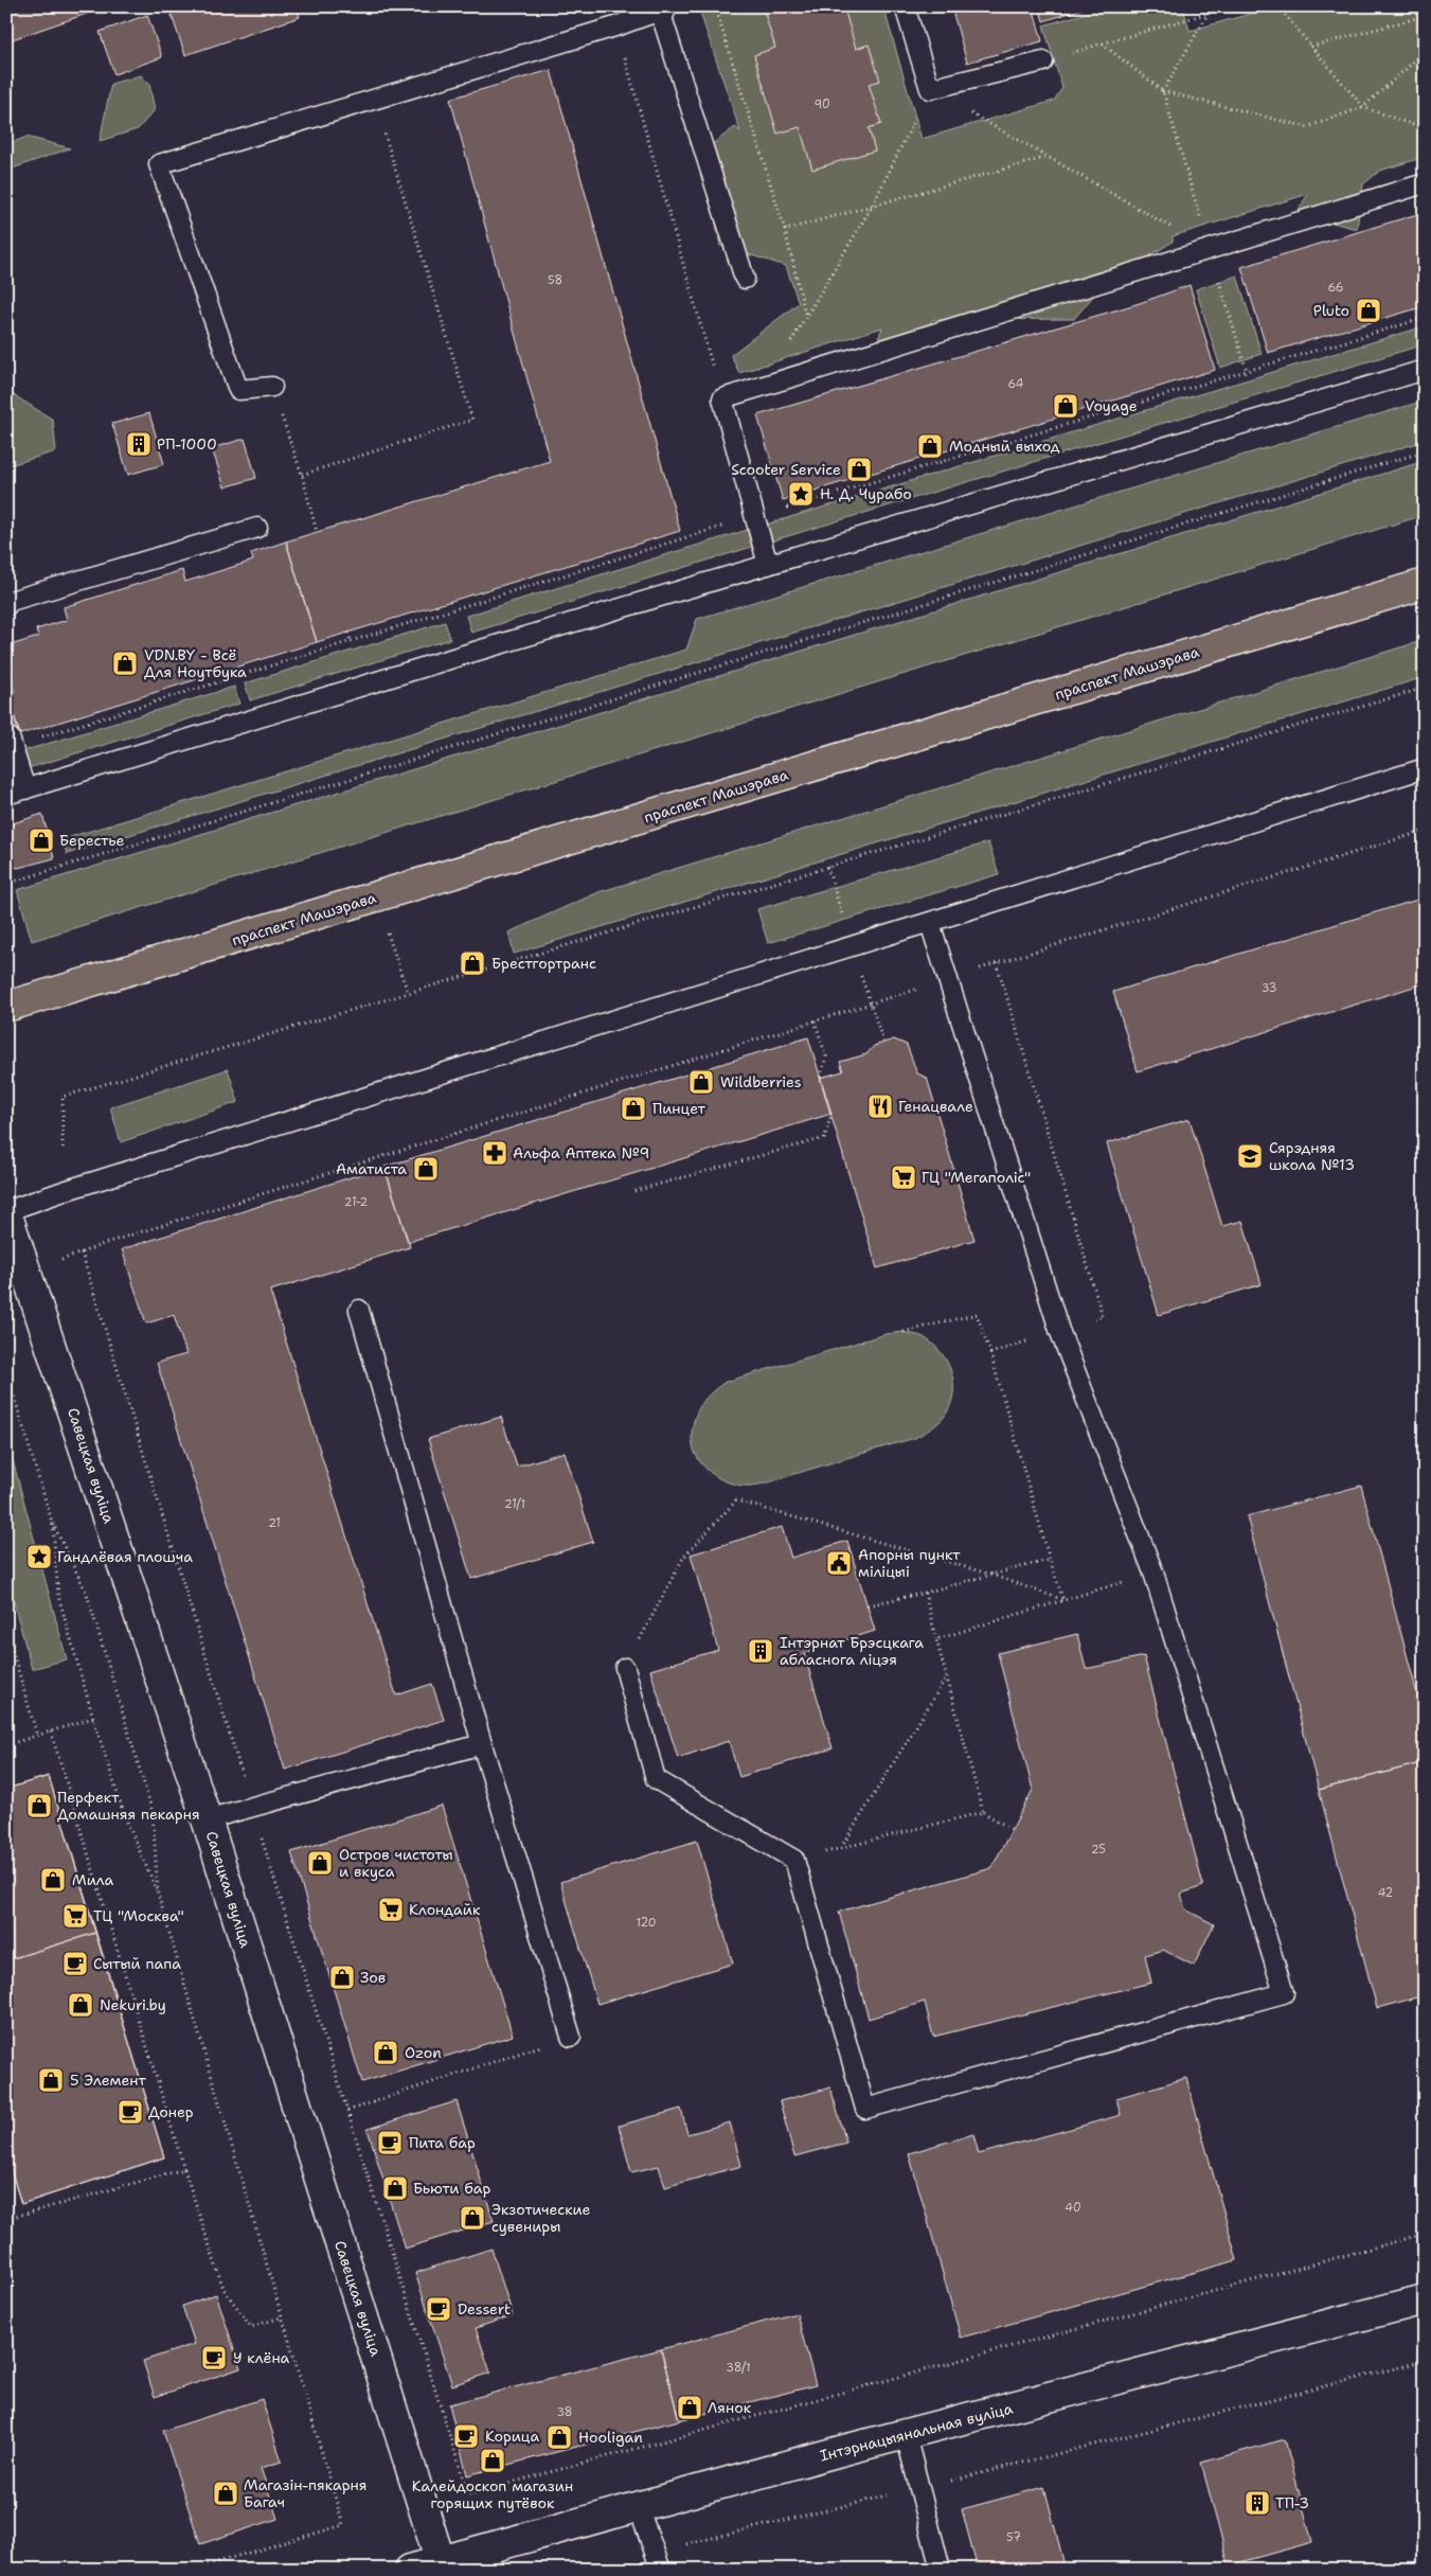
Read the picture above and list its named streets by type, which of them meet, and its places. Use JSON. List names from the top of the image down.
{
  "streets": {
    "main road": ["праспект Машэрава"],
    "street": ["Савецкая вуліца", "Інтэрнацыянальная вуліца"]
  },
  "crossings": [
    ["Савецкая вуліца", "Інтэрнацыянальная вуліца"]
  ],
  "places": {
    "shop": [
      "Pluto",
      "Voyage",
      "Модный выход",
      "Scooter Service",
      "VDN.BY - Всё Для Ноутбука",
      "Берестье",
      "Брестгортранс",
      "Wildberries",
      "Пинцет",
      "Аматиста",
      "Перфект Домашняя пекарня",
      "Остров чистоты и вкуса",
      "Мила",
      "Зов",
      "Nekuri.by",
      "Ozon",
      "5 Элемент",
      "Бьюти бар",
      "Экзотические сувениры",
      "Лянок",
      "Hooligan",
      "Калейдоскоп магазин горящих путёвок",
      "Магазін-пякарня Багач"
    ],
    "building": ["РП-1000", "Інтэрнат Брэсцкага абласнога ліцэя", "ТП-3"],
    "place": ["Н. Д. Чурабо", "Гандлёвая плошча"],
    "restaurant": ["Генацвале"],
    "pharmacy": ["Альфа Аптека №9"],
    "school or university": ["Сярэдняя школа №13"],
    "supermarket": ["ГЦ \"Мегаполіс\"", "Клондайк", "ТЦ \"Москва\""],
    "public building": ["Апорны пункт міліцыі"],
    "cafe": [
      "Сытый папа",
      "Донер",
      "Пита бар",
      "Dessert",
      "У клёна",
      "Корица"
    ]
  },
  "house_numbers": [
    "90",
    "58",
    "66",
    "64",
    "33",
    "21-2",
    "21/1",
    "21",
    "25",
    "42",
    "120",
    "40",
    "38/1",
    "38",
    "57"
  ]
}
